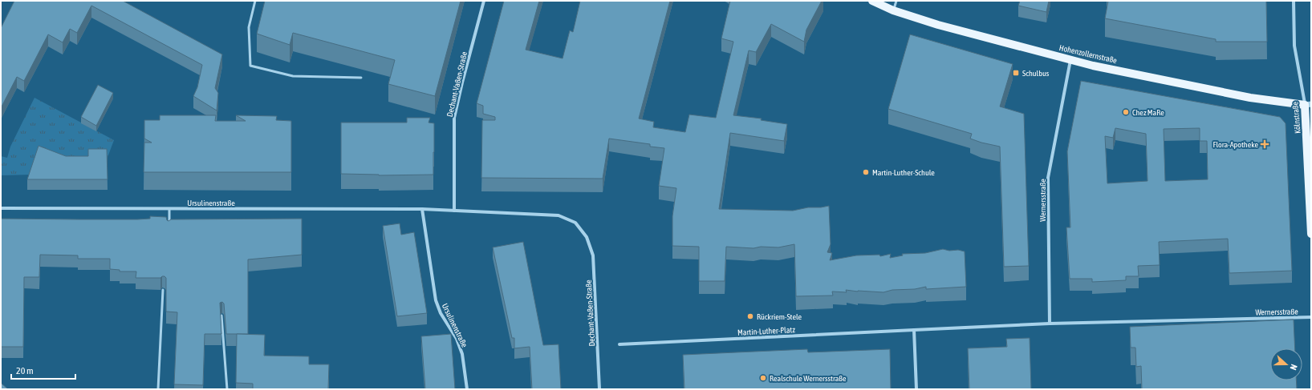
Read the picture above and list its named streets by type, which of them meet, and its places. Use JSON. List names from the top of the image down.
{
  "streets": {
    "main road": ["Hohenzollernstraße", "Kölnstraße"],
    "street": [
      "Dechant-Vaßen-Straße",
      "Wernersstraße",
      "Ursulinenstraße",
      "Martin-Luther-Platz"
    ]
  },
  "crossings": [
    ["Hohenzollernstraße", "Kölnstraße"],
    ["Hohenzollernstraße", "Wernersstraße"],
    ["Dechant-Vaßen-Straße", "Ursulinenstraße"],
    ["Wernersstraße", "Martin-Luther-Platz"]
  ],
  "places": {
    "transit": ["Schulbus"],
    "other": [
      "Chez MaRe",
      "Martin-Luther-Schule",
      "Rückriem-Stele",
      "Realschule Wernersstraße"
    ],
    "health": ["Flora-Apotheke"]
  },
  "scale_bar": "20 m",
  "north": "right"
}
